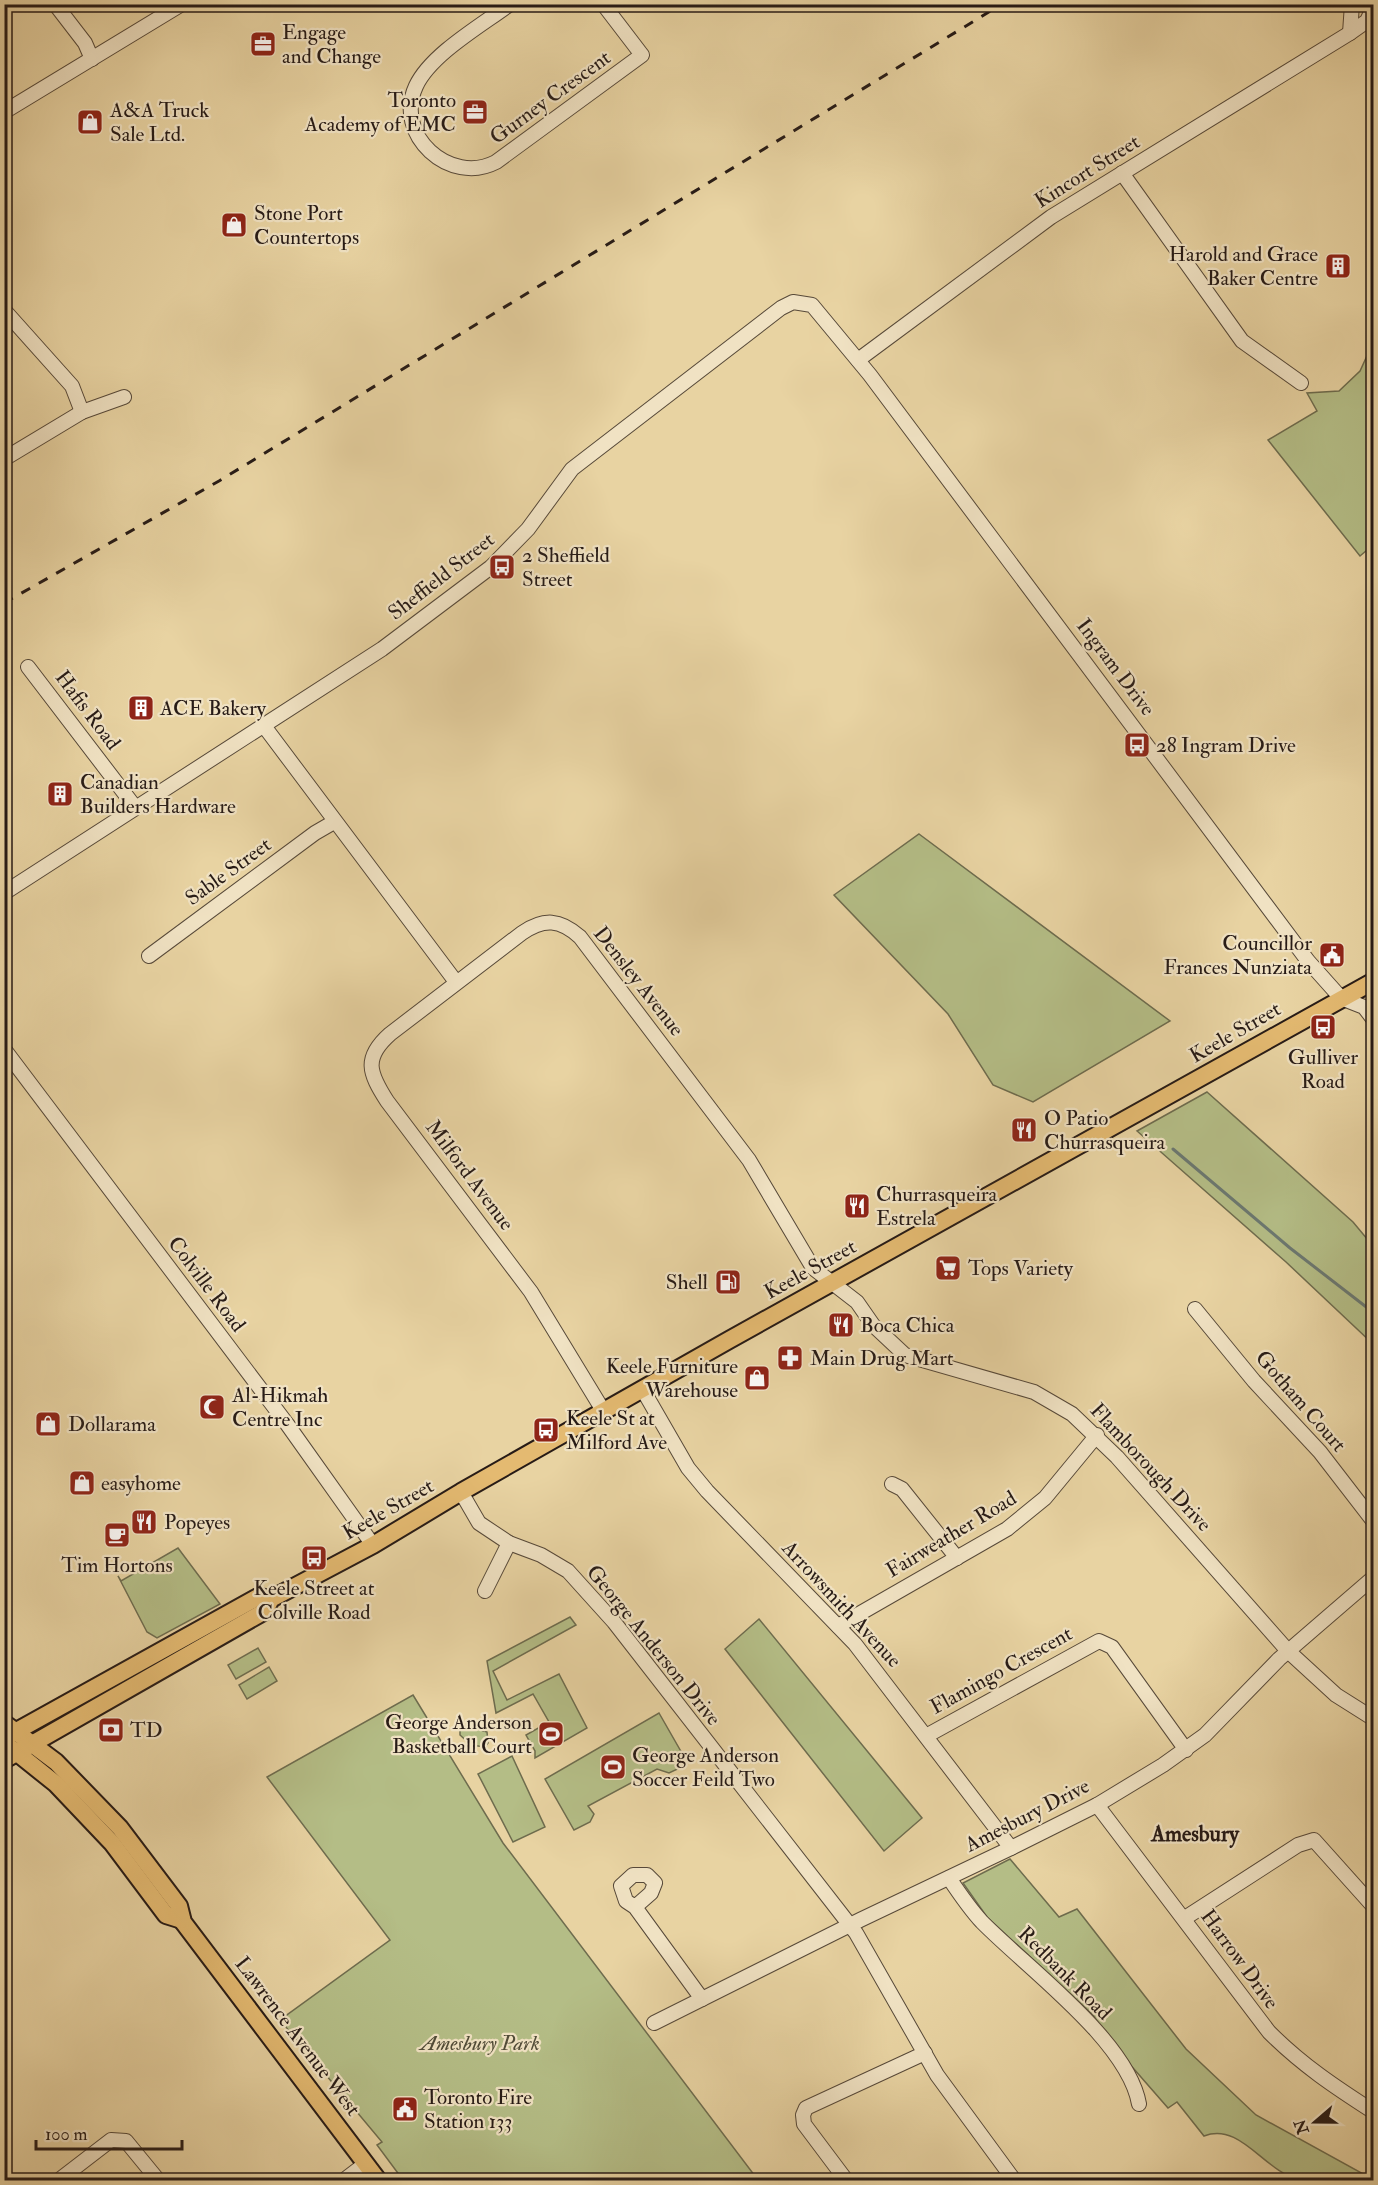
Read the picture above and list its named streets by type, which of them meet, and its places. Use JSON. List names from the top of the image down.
{
  "streets": {
    "main road": ["Keele Street", "Lawrence Avenue West"],
    "street": [
      "Gurney Crescent",
      "Kincort Street",
      "Sheffield Street",
      "Ingram Drive",
      "Hafis Road",
      "Sable Street",
      "Densley Avenue",
      "Milford Avenue",
      "Colville Road",
      "Gotham Court",
      "Flamborough Drive",
      "Fairweather Road",
      "Arrowsmith Avenue",
      "George Anderson Drive",
      "Flamingo Crescent",
      "Amesbury Drive",
      "Harrow Drive",
      "Redbank Road"
    ]
  },
  "crossings": [
    ["Kincort Street", "Sheffield Street"],
    ["Kincort Street", "Ingram Drive"],
    ["Sheffield Street", "Ingram Drive"],
    ["Sheffield Street", "Hafis Road"],
    ["Ingram Drive", "Keele Street"],
    ["Densley Avenue", "Keele Street"],
    ["Densley Avenue", "Milford Avenue"],
    ["Densley Avenue", "Flamborough Drive"],
    ["Keele Street", "Milford Avenue"],
    ["Keele Street", "Colville Road"],
    ["Keele Street", "Flamborough Drive"],
    ["Keele Street", "Arrowsmith Avenue"],
    ["Keele Street", "George Anderson Drive"],
    ["Keele Street", "Lawrence Avenue West"],
    ["Flamborough Drive", "Fairweather Road"],
    ["Flamborough Drive", "Amesbury Drive"],
    ["Fairweather Road", "Arrowsmith Avenue"],
    ["Arrowsmith Avenue", "Flamingo Crescent"],
    ["Arrowsmith Avenue", "Amesbury Drive"],
    ["George Anderson Drive", "Amesbury Drive"],
    ["Flamingo Crescent", "Amesbury Drive"],
    ["Amesbury Drive", "Harrow Drive"],
    ["Amesbury Drive", "Redbank Road"]
  ],
  "districts": ["Amesbury"],
  "parks": ["Amesbury Park"],
  "places": {
    "office": ["Engage and Change", "Toronto Academy of EMC"],
    "shop": [
      "A&A Truck Sale Ltd.",
      "Stone Port Countertops",
      "Keele Furniture Warehouse",
      "Dollarama",
      "easyhome"
    ],
    "building": ["Harold and Grace Baker Centre", "ACE Bakery", "Canadian Builders Hardware"],
    "bus stop": [
      "2 Sheffield Street",
      "28 Ingram Drive",
      "Gulliver Road",
      "Keele St at Milford Ave",
      "Keele Street at Colville Road"
    ],
    "public building": ["Councillor Frances Nunziata", "Toronto Fire Station 133"],
    "restaurant": [
      "O Patio Churrasqueira",
      "Churrasqueira Estrela",
      "Boca Chica",
      "Popeyes"
    ],
    "supermarket": ["Tops Variety"],
    "fuel station": ["Shell"],
    "pharmacy": ["Main Drug Mart"],
    "mosque": ["Al-Hikmah Centre Inc"],
    "cafe": ["Tim Hortons"],
    "bank": ["TD"],
    "sports": ["George Anderson Basketball Court", "George Anderson Soccer Feild Two"]
  },
  "scale_bar": "100 m",
  "north": "left"
}
